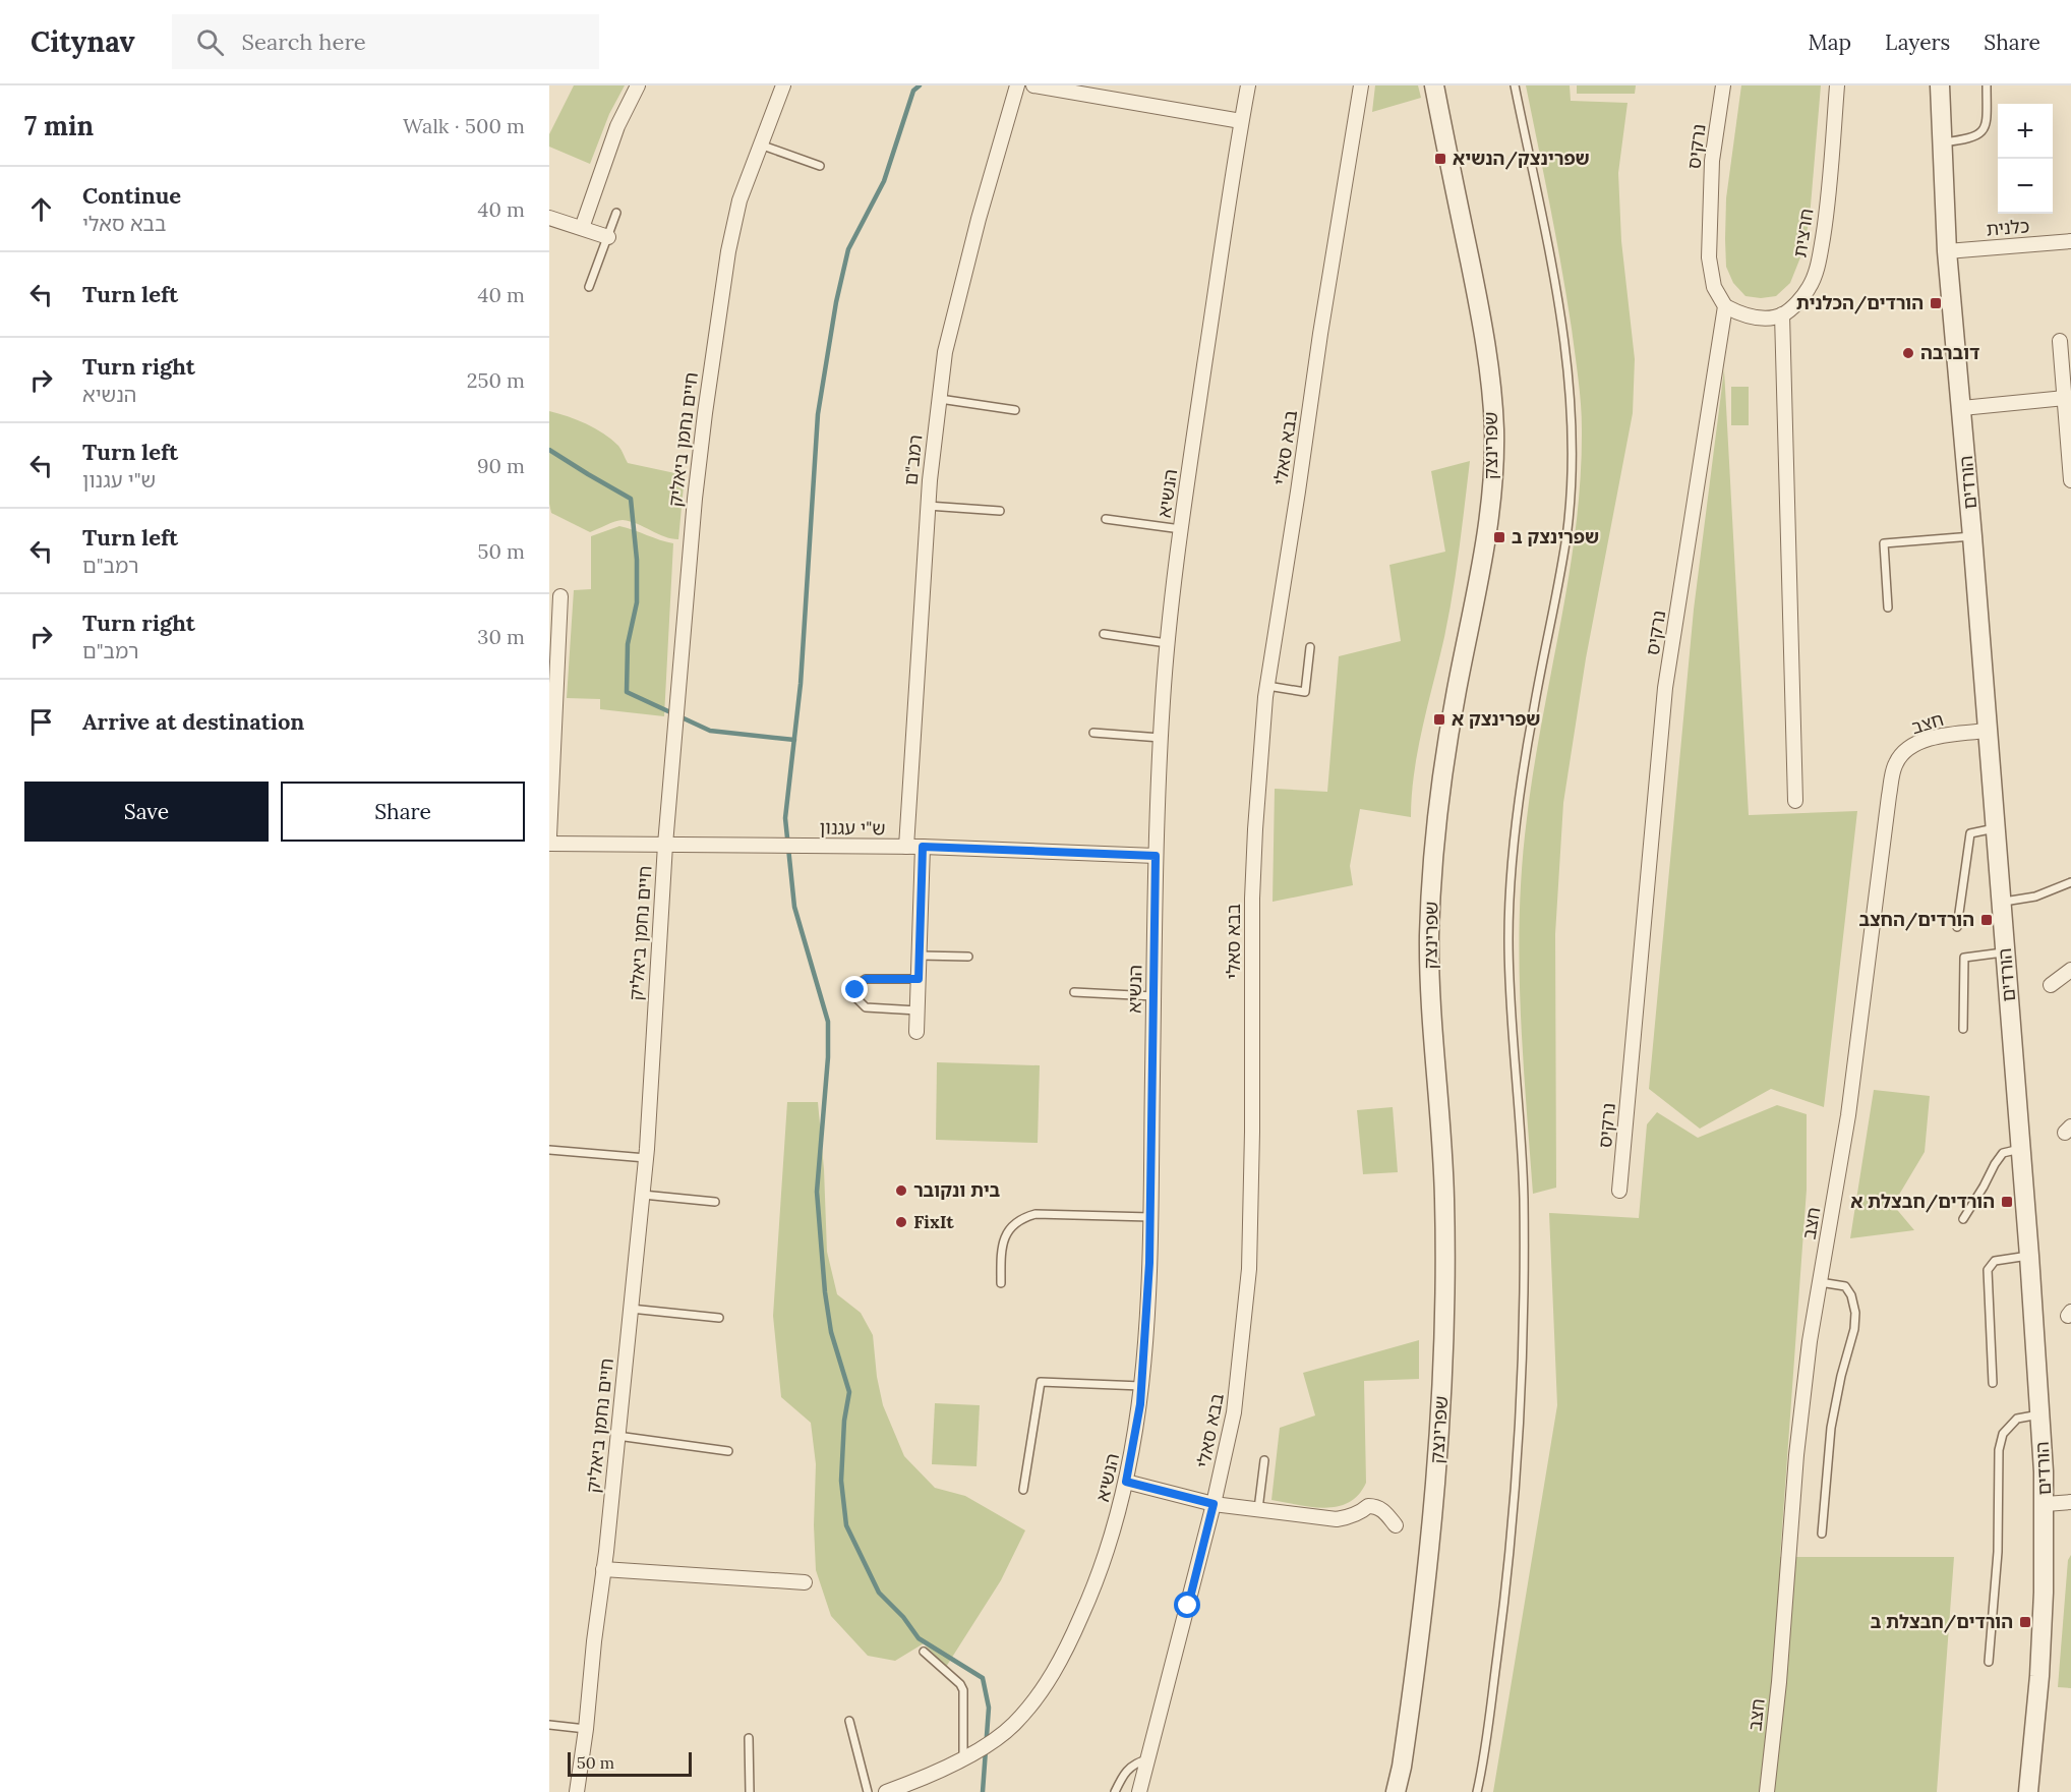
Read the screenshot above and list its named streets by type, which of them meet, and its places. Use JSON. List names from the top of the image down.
{
  "streets": {
    "street": [
      "נרקיס",
      "כלנית",
      "חרצית",
      "חיים נחמן ביאליק",
      "שפרינצק",
      "בבא סאלי",
      "רמב\"ם",
      "הורדים",
      "הנשיא",
      "חצב",
      "ש\"י עגנון"
    ]
  },
  "crossings": [
    ["כלנית", "הורדים"],
    ["חיים נחמן ביאליק", "ש\"י עגנון"],
    ["רמב\"ם", "ש\"י עגנון"],
    ["הורדים", "חצב"],
    ["הנשיא", "ש\"י עגנון"]
  ],
  "places": {
    "transit": [
      "שפרינצק/הנשיא",
      "הורדים/הכלנית",
      "שפרינצק ב",
      "שפרינצק א",
      "הורדים/החצב",
      "הורדים/חבצלת א",
      "הורדים/חבצלת ב"
    ],
    "other": ["דוברבה", "בית ונקובר", "FixIt"]
  },
  "scale_bar": "50 m",
  "page": {
    "header": "Citynav",
    "search": "Search here",
    "nav": ["Map", "Layers", "Share"],
    "heading": ["7 min", "Walk · 500 m"],
    "map_buttons": ["+", "−"],
    "list": [
      ["Continue", "בבא סאלי", "40 m"],
      ["Turn left", "40 m"],
      ["Turn right", "הנשיא", "250 m"],
      ["Turn left", "ש\"י עגנון", "90 m"],
      ["Turn left", "רמב\"ם", "50 m"],
      ["Turn right", "רמב\"ם", "30 m"],
      "Arrive at destination"
    ],
    "buttons": ["Save", "Share"],
    "scale": "50 m"
  }
}
